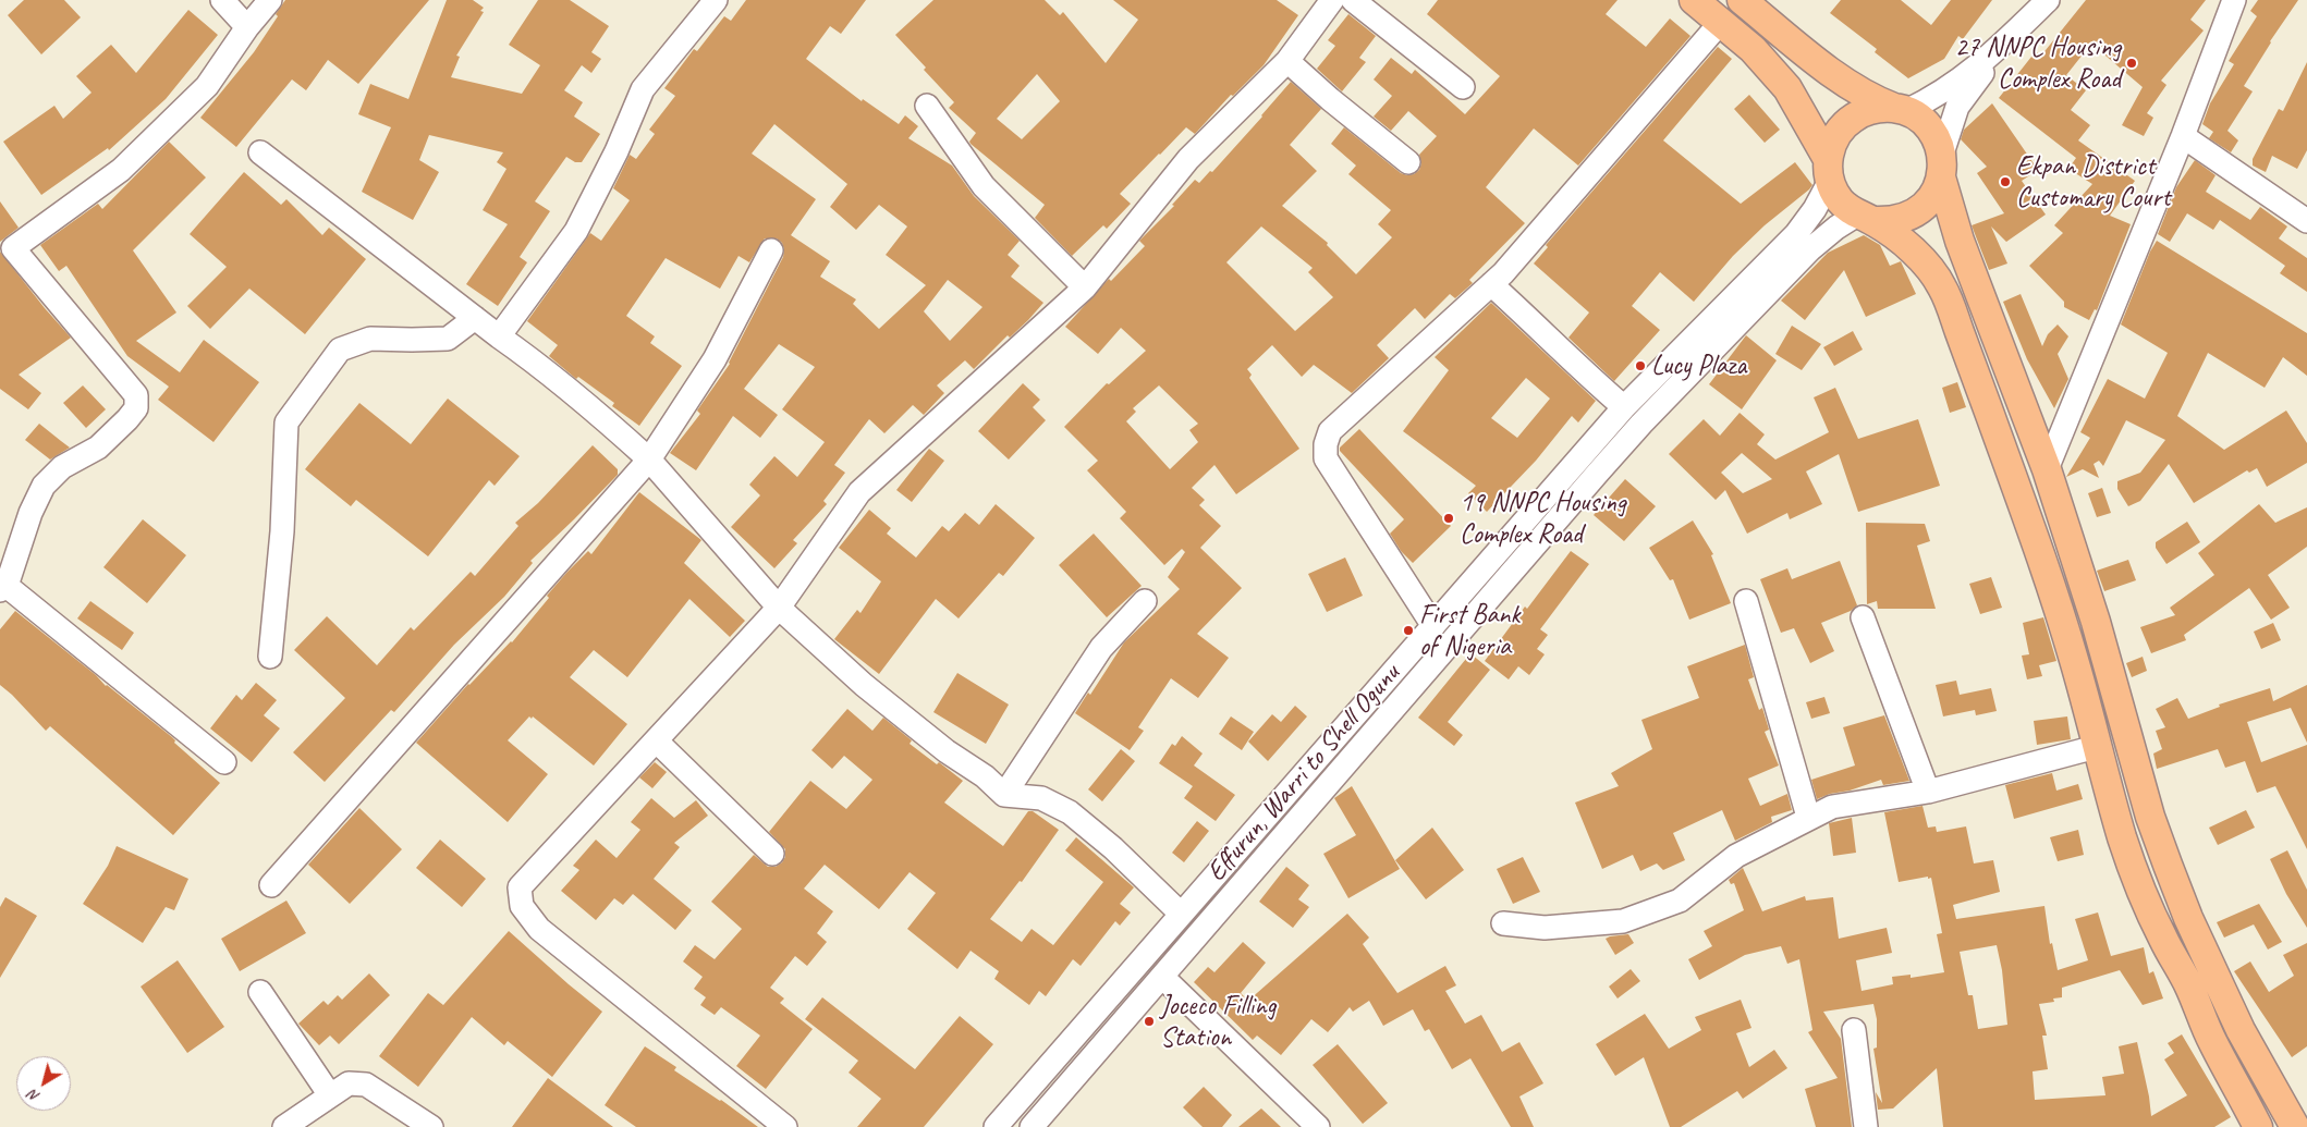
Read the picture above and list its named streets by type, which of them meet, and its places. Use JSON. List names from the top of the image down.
{
  "streets": {
    "street": ["Effurun, Warri to Shell Ogunu"]
  },
  "places": [
    "27 NNPC Housing Complex Road",
    "Ekpan District Customary Court",
    "Lucy Plaza",
    "19 NNPC Housing Complex Road",
    "First Bank of Nigeria",
    "Joceco Filling Station"
  ],
  "north": "bottom left"
}
